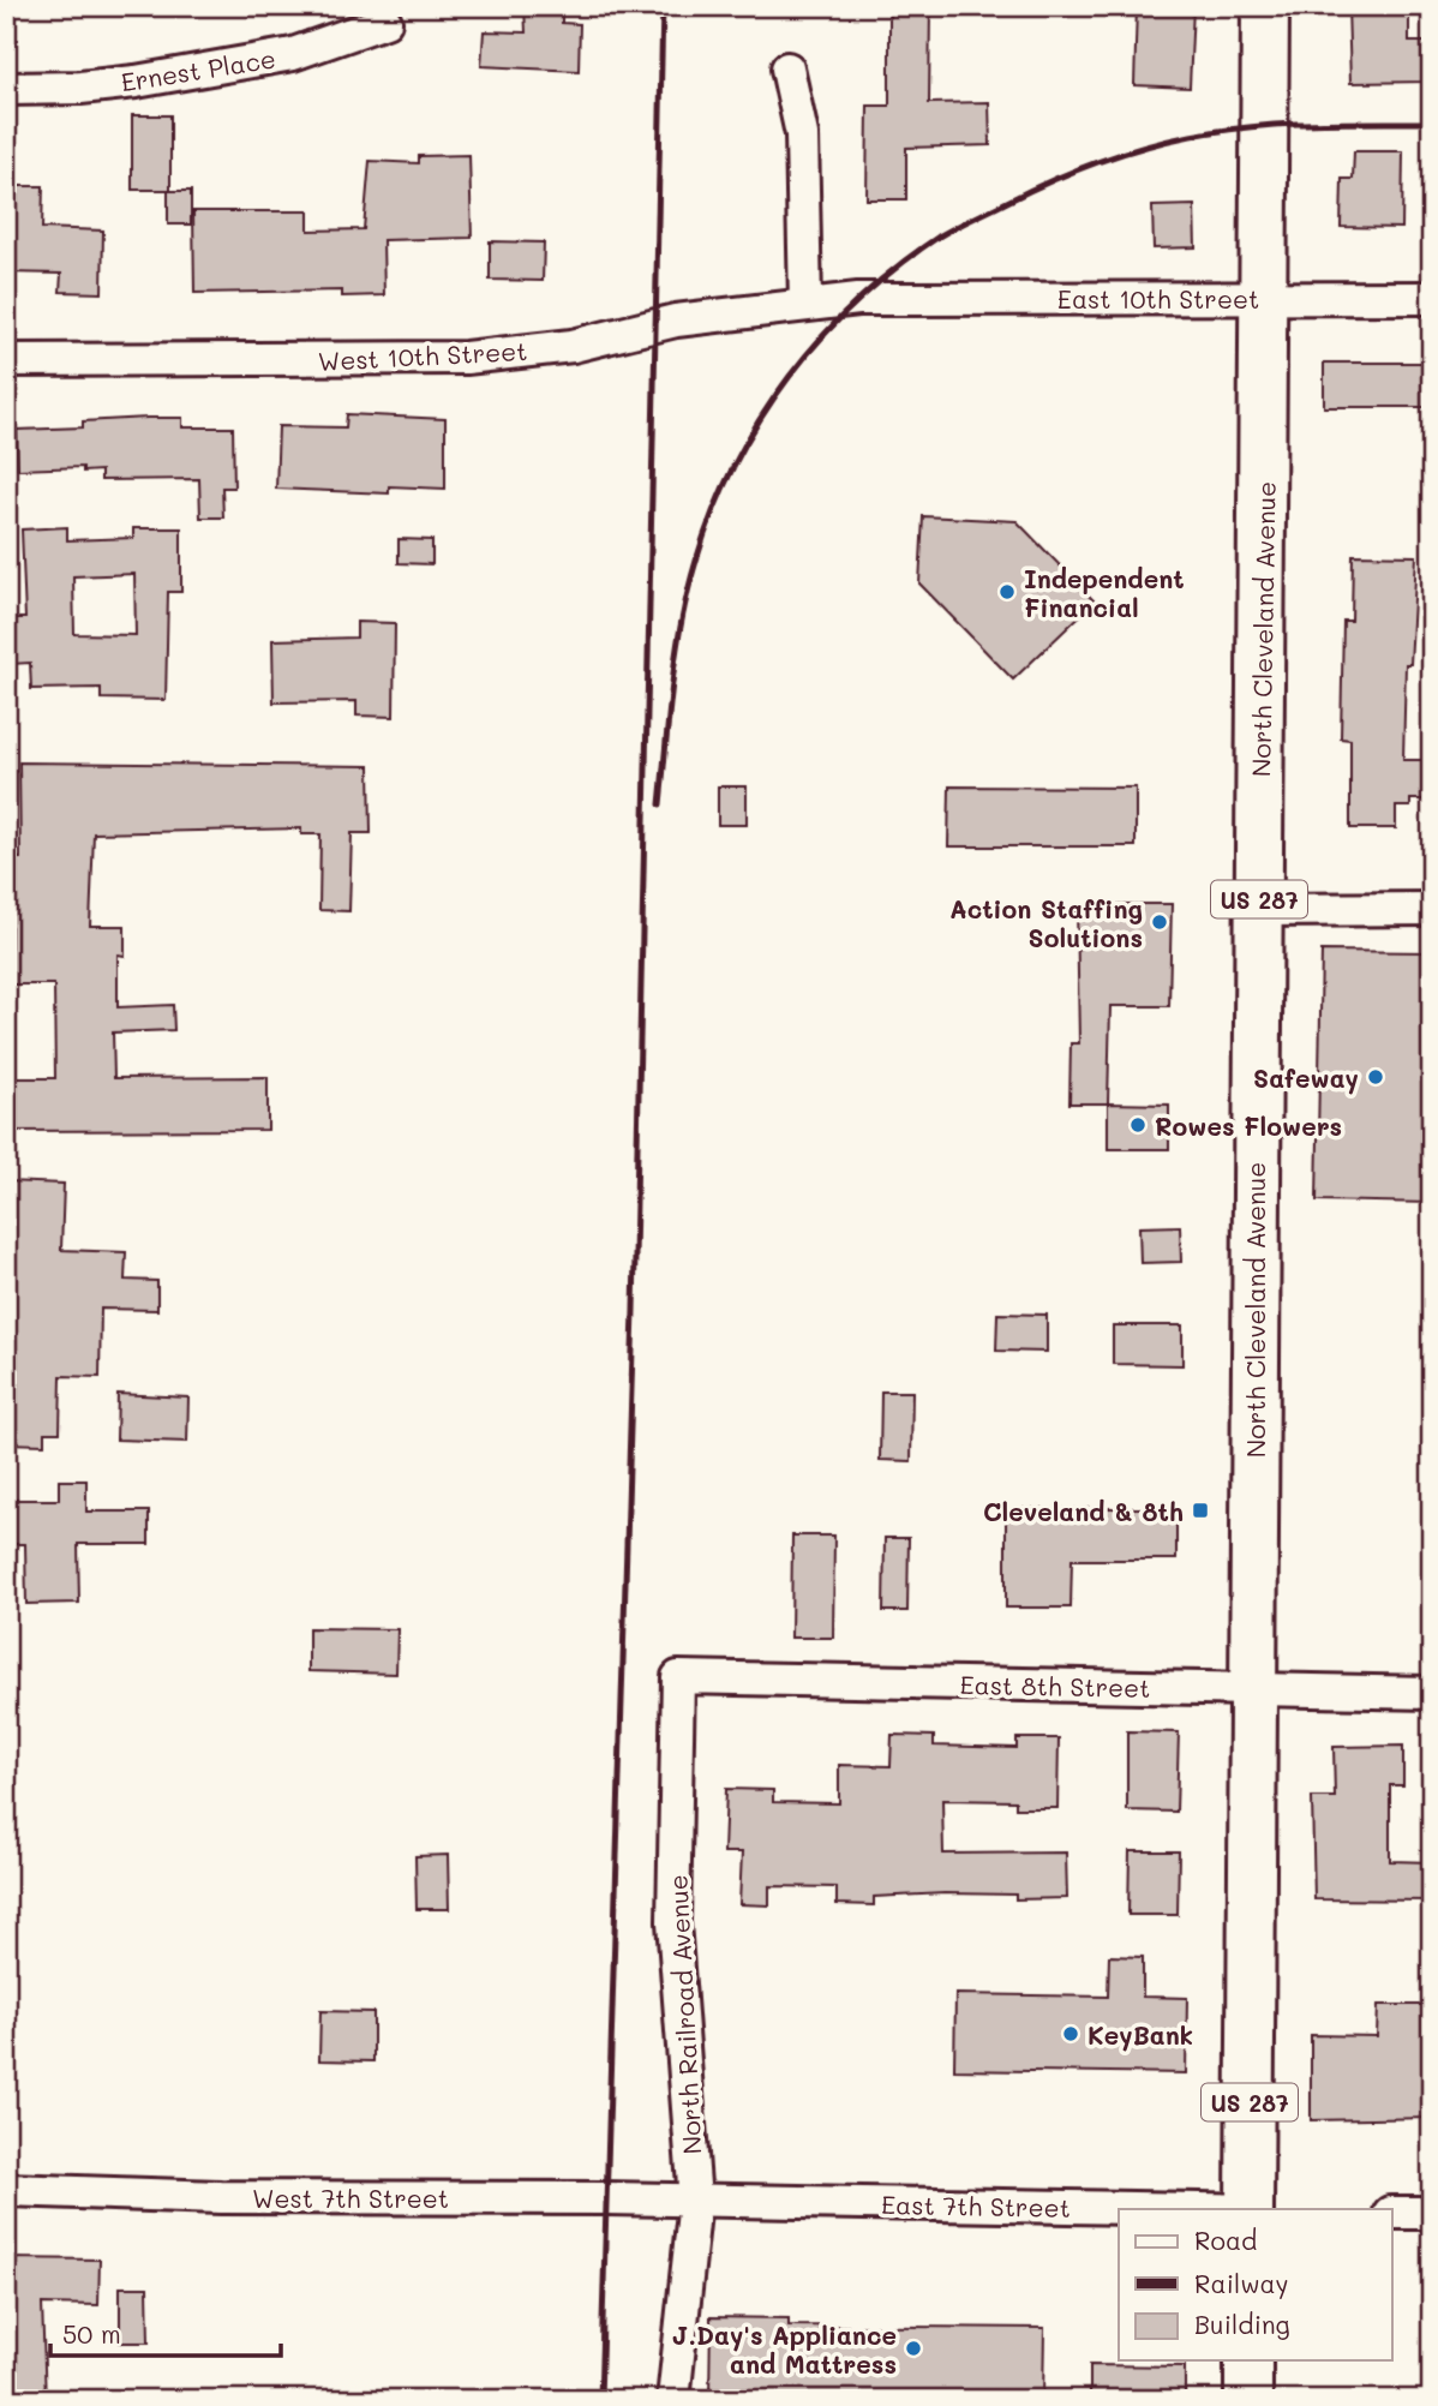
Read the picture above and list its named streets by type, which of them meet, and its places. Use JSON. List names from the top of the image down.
{
  "streets": {
    "highway": ["North Cleveland Avenue", "US 287"],
    "street": [
      "Ernest Place",
      "East 10th Street",
      "West 10th Street",
      "East 8th Street",
      "North Railroad Avenue",
      "West 7th Street",
      "East 7th Street"
    ]
  },
  "crossings": [
    ["East 10th Street", "West 10th Street"],
    ["East 10th Street", "North Cleveland Avenue"],
    ["North Cleveland Avenue", "East 8th Street"],
    ["East 8th Street", "North Railroad Avenue"],
    ["North Railroad Avenue", "West 7th Street"],
    ["North Railroad Avenue", "East 7th Street"],
    ["West 7th Street", "East 7th Street"]
  ],
  "places": {
    "other": [
      "Independent Financial",
      "Action Staffing Solutions",
      "Safeway",
      "Rowes Flowers",
      "KeyBank",
      "J.Day's Appliance and Mattress"
    ],
    "transit": ["Cleveland & 8th"]
  },
  "legend": ["Road", "Railway", "Building"],
  "scale_bar": "50 m"
}
